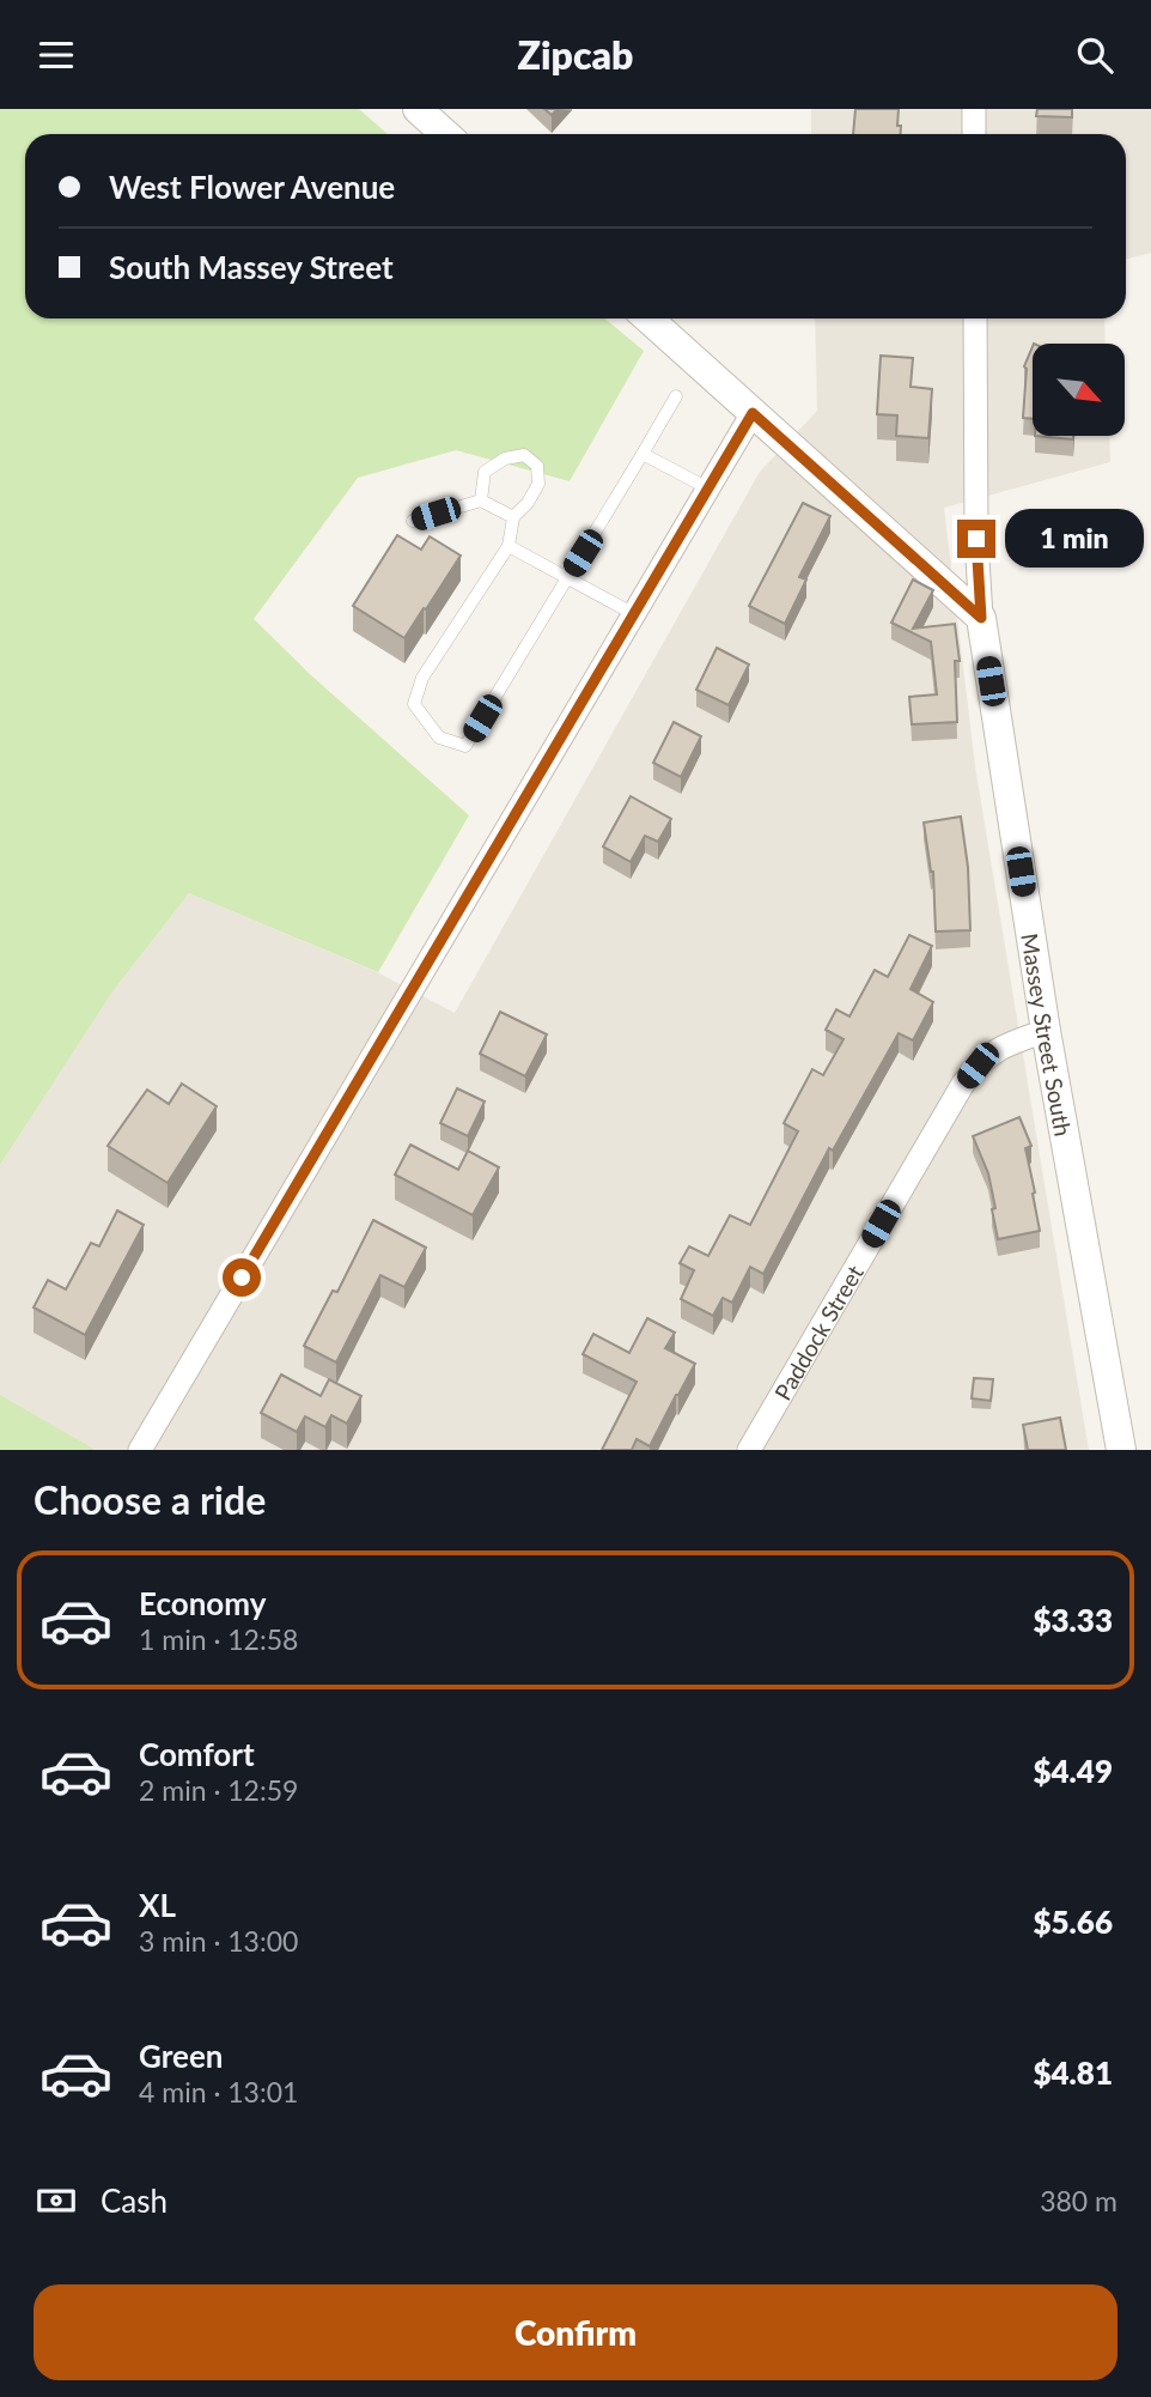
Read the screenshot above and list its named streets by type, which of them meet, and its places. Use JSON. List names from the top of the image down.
{
  "streets": {
    "street": ["Massey Street South", "Paddock Street"]
  },
  "crossings": [
    ["Massey Street South", "Paddock Street"]
  ],
  "north": "bottom right",
  "page": {
    "header": "Zipcab",
    "banner": ["West Flower Avenue", "South Massey Street"],
    "bubble": "1 min",
    "heading": "Choose a ride",
    "list": [
      {
        "name": "Economy",
        "note": "1 min · 12:58",
        "value": "$3.33"
      },
      {
        "name": "Comfort",
        "note": "2 min · 12:59",
        "value": "$4.49"
      },
      {
        "name": "XL",
        "note": "3 min · 13:00",
        "value": "$5.66"
      },
      {
        "name": "Green",
        "note": "4 min · 13:01",
        "value": "$4.81"
      }
    ],
    "pay": ["Cash", "380 m"],
    "buttons": "Confirm"
  }
}
